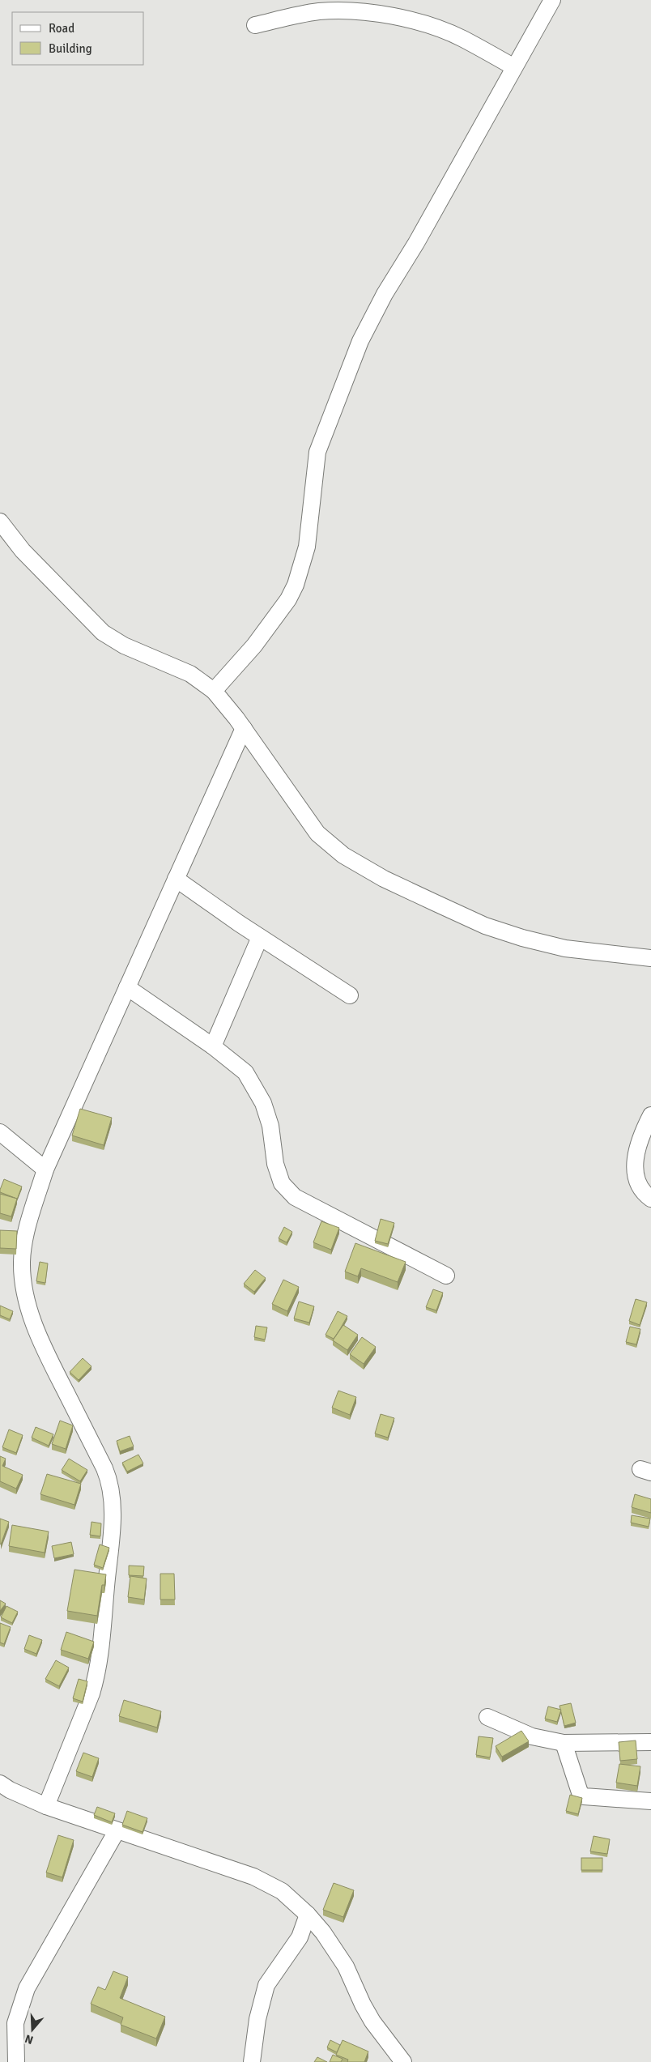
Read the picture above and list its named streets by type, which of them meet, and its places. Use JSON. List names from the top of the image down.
{
  "legend": ["Road", "Building"],
  "north": "bottom"
}
